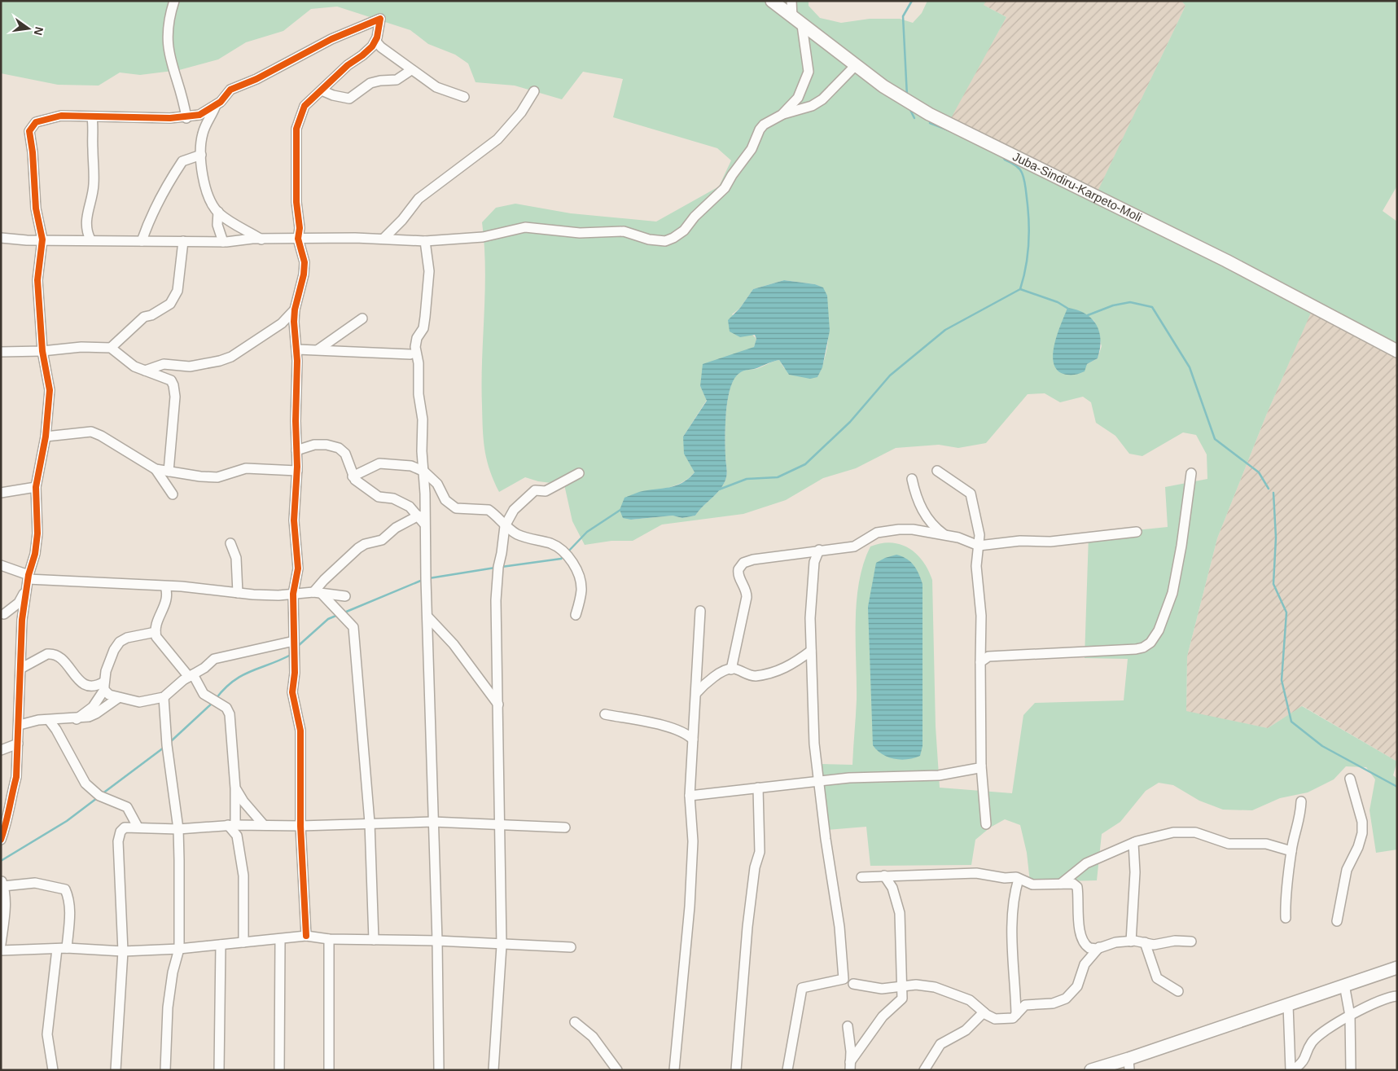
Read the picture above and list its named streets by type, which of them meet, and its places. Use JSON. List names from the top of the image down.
{
  "streets": {
    "main road": ["Juba-Sindiru-Karpeto-Moli"]
  },
  "north": "right"
}
